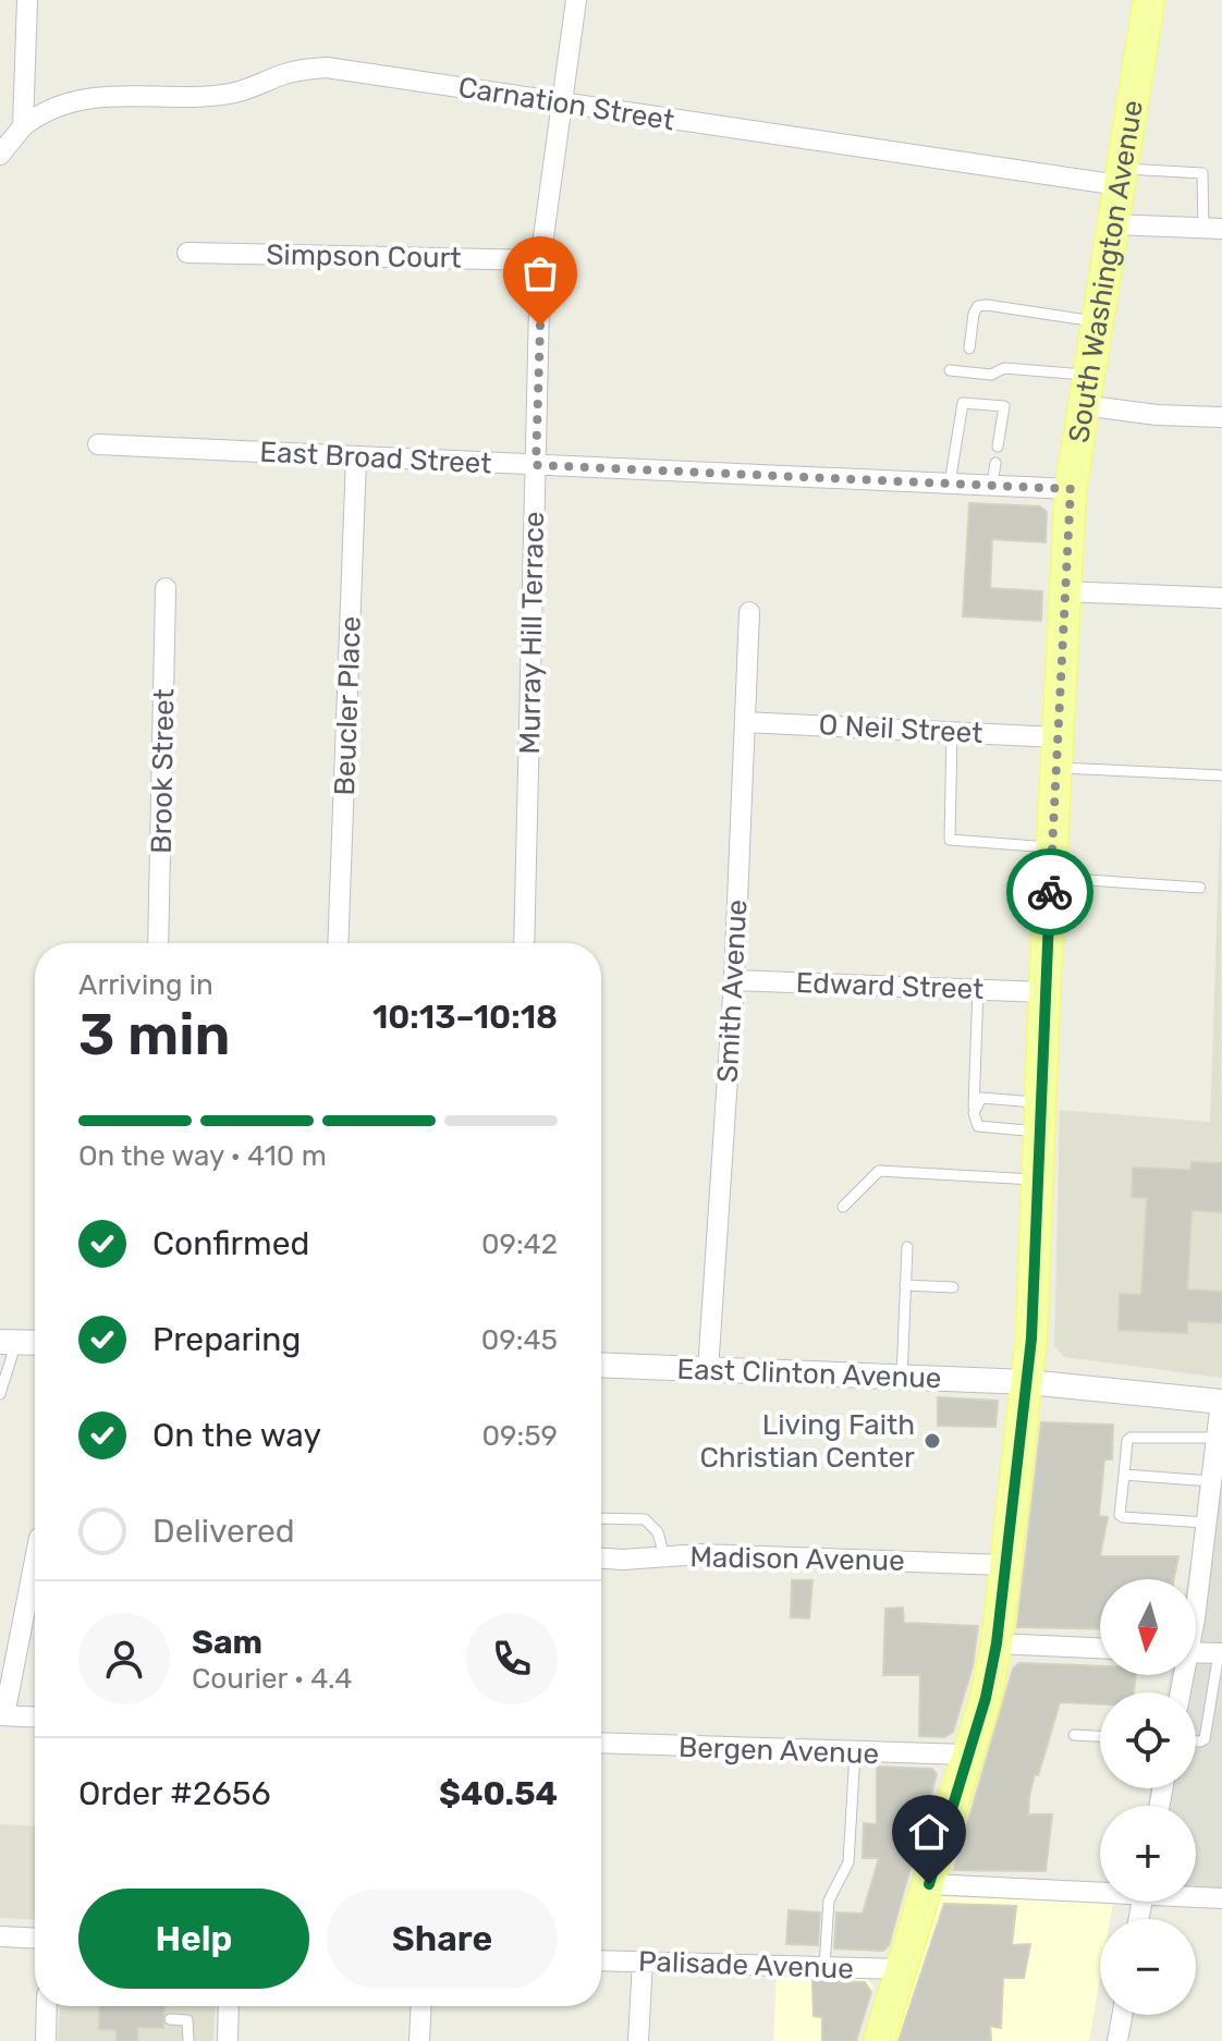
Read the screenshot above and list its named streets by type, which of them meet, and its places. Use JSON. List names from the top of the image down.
{
  "streets": {
    "main road": ["South Washington Avenue"],
    "street": [
      "Carnation Street",
      "Simpson Court",
      "East Broad Street",
      "Murray Hill Terrace",
      "Beucler Place",
      "O Neil Street",
      "Brook Street",
      "Edward Street",
      "Smith Avenue",
      "East Clinton Avenue",
      "Madison Avenue",
      "Bergen Avenue",
      "Palisade Avenue"
    ]
  },
  "crossings": [
    ["Carnation Street", "South Washington Avenue"],
    ["Carnation Street", "Murray Hill Terrace"],
    ["Simpson Court", "Murray Hill Terrace"],
    ["South Washington Avenue", "East Broad Street"],
    ["South Washington Avenue", "O Neil Street"],
    ["South Washington Avenue", "Edward Street"],
    ["South Washington Avenue", "East Clinton Avenue"],
    ["South Washington Avenue", "Madison Avenue"],
    ["South Washington Avenue", "Bergen Avenue"],
    ["South Washington Avenue", "Palisade Avenue"],
    ["East Broad Street", "Murray Hill Terrace"],
    ["East Broad Street", "Beucler Place"],
    ["O Neil Street", "Smith Avenue"],
    ["Edward Street", "Smith Avenue"],
    ["Smith Avenue", "East Clinton Avenue"]
  ],
  "places": ["Living Faith Christian Center"],
  "north": "bottom",
  "page": {
    "heading": ["3 min", "Arriving in", "10:13–10:18"],
    "panel": [
      "Sam",
      "Courier · 4.4",
      "Order #2656",
      "$40.54"
    ],
    "bar": "On the way · 410 m",
    "list": [
      ["Confirmed", "09:42"],
      ["Preparing", "09:45"],
      ["On the way", "09:59"],
      "Delivered"
    ],
    "map_buttons": ["+", "−"],
    "buttons": ["Help", "Share"]
  }
}
